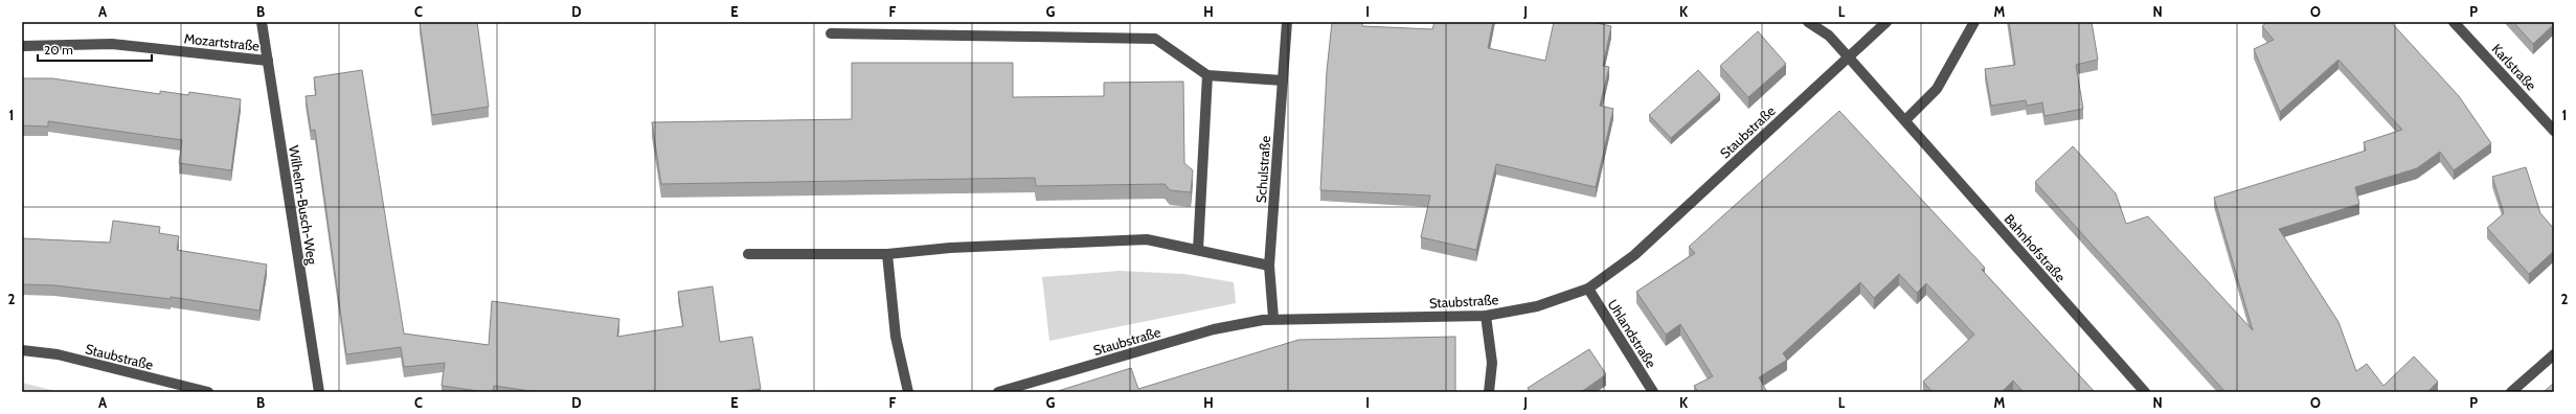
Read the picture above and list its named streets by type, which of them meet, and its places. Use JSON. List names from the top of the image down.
{
  "streets": {
    "street": [
      "Mozartstraße",
      "Karlstraße",
      "Staubstraße",
      "Schulstraße",
      "Wilhelm-Busch-Weg",
      "Bahnhofstraße",
      "Uhlandstraße"
    ]
  },
  "crossings": [
    ["Mozartstraße", "Wilhelm-Busch-Weg"],
    ["Staubstraße", "Schulstraße"],
    ["Staubstraße", "Bahnhofstraße"],
    ["Staubstraße", "Uhlandstraße"]
  ],
  "scale_bar": "20 m",
  "grid": {
    "columns": [
      "A",
      "B",
      "C",
      "D",
      "E",
      "F",
      "G",
      "H",
      "I",
      "J",
      "K",
      "L",
      "M",
      "N",
      "O",
      "P"
    ],
    "rows": ["1", "2"]
  }
}
